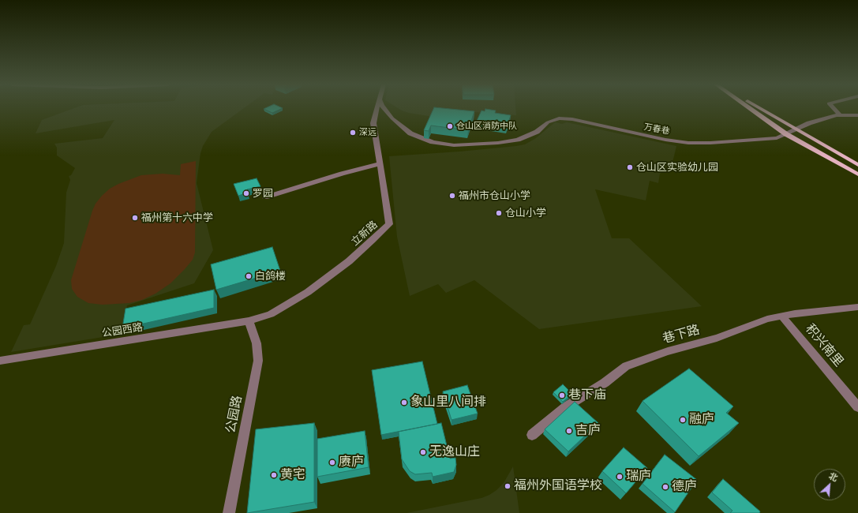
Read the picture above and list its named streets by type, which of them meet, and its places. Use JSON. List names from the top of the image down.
{
  "streets": {
    "street": [
      "万春巷",
      "立新路",
      "公园西路",
      "巷下路",
      "积兴南里",
      "公园路"
    ]
  },
  "crossings": [
    ["立新路", "公园西路"],
    ["立新路", "公园路"],
    ["公园西路", "公园路"],
    ["巷下路", "积兴南里"]
  ],
  "places": [
    "仓山区消防中队",
    "深远",
    "仓山区实验幼儿园",
    "罗园",
    "福州市仓山小学",
    "仓山小学",
    "福州第十六中学",
    "白鸽楼",
    "巷下庙",
    "象山里八间排",
    "融庐",
    "吉庐",
    "无逸山庄",
    "赓庐",
    "黄宅",
    "瑞庐",
    "福州外国语学校",
    "德庐"
  ],
  "north": "top right"
}
